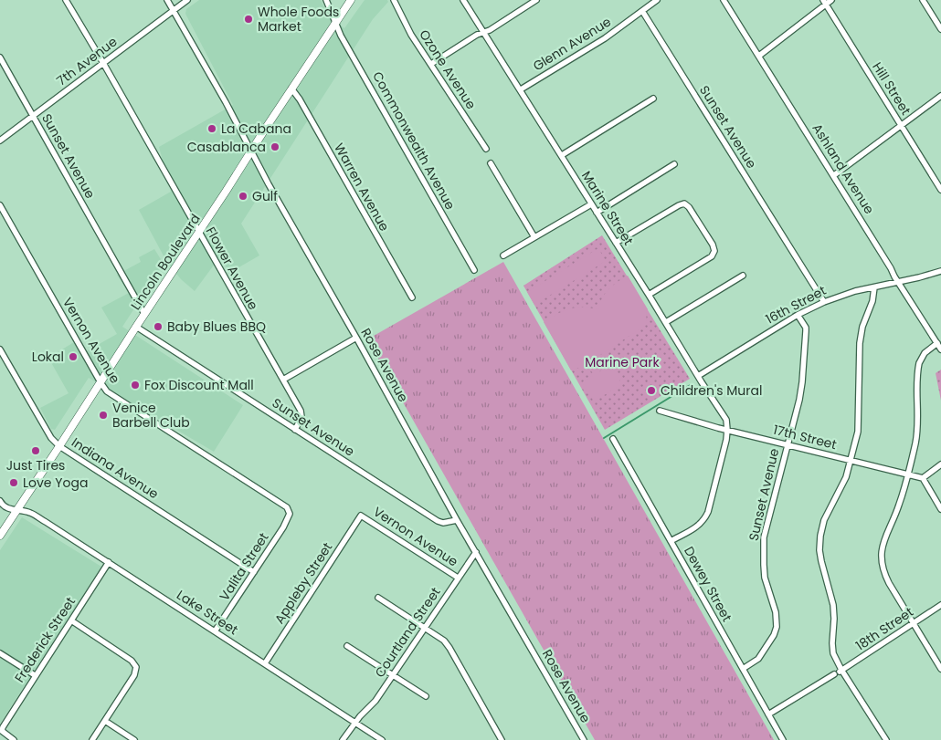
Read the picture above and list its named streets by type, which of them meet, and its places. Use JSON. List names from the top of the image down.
{
  "streets": {
    "highway": ["Lincoln Boulevard"],
    "street": [
      "Glenn Avenue",
      "7th Avenue",
      "Ozone Avenue",
      "Hill Street",
      "Sunset Avenue",
      "Commonwealth Avenue",
      "Ashland Avenue",
      "Warren Avenue",
      "Marine Street",
      "Flower Avenue",
      "16th Street",
      "Vernon Avenue",
      "Rose Avenue",
      "17th Street",
      "Indiana Avenue",
      "Valita Street",
      "Appleby Street",
      "Dewey Street",
      "Lake Street",
      "18th Street",
      "Courtland Street",
      "Frederick Street"
    ]
  },
  "crossings": [
    ["Glenn Avenue", "Sunset Avenue"],
    ["Glenn Avenue", "Marine Street"],
    ["7th Avenue", "Sunset Avenue"],
    ["7th Avenue", "Flower Avenue"],
    ["7th Avenue", "Rose Avenue"],
    ["Sunset Avenue", "Lincoln Boulevard"],
    ["Sunset Avenue", "Flower Avenue"],
    ["Sunset Avenue", "16th Street"],
    ["Sunset Avenue", "Rose Avenue"],
    ["Sunset Avenue", "17th Street"],
    ["Sunset Avenue", "Dewey Street"],
    ["Commonwealth Avenue", "Lincoln Boulevard"],
    ["Ashland Avenue", "16th Street"],
    ["Warren Avenue", "Lincoln Boulevard"],
    ["Marine Street", "16th Street"],
    ["Marine Street", "17th Street"],
    ["Lincoln Boulevard", "Flower Avenue"],
    ["Lincoln Boulevard", "Vernon Avenue"],
    ["Lincoln Boulevard", "Rose Avenue"],
    ["Lincoln Boulevard", "Indiana Avenue"],
    ["Lincoln Boulevard", "Lake Street"],
    ["Vernon Avenue", "Valita Street"],
    ["Vernon Avenue", "Appleby Street"],
    ["Vernon Avenue", "Courtland Street"],
    ["Rose Avenue", "Courtland Street"],
    ["Indiana Avenue", "Valita Street"],
    ["Valita Street", "Lake Street"],
    ["Appleby Street", "Lake Street"],
    ["Lake Street", "Courtland Street"],
    ["Lake Street", "Frederick Street"]
  ],
  "parks": ["Marine Park"],
  "places": [
    "Whole Foods Market",
    "La Cabana",
    "Casablanca",
    "Gulf",
    "Baby Blues BBQ",
    "Lokal",
    "Fox Discount Mall",
    "Children's Mural",
    "Venice Barbell Club",
    "Just Tires",
    "Love Yoga"
  ]
}
